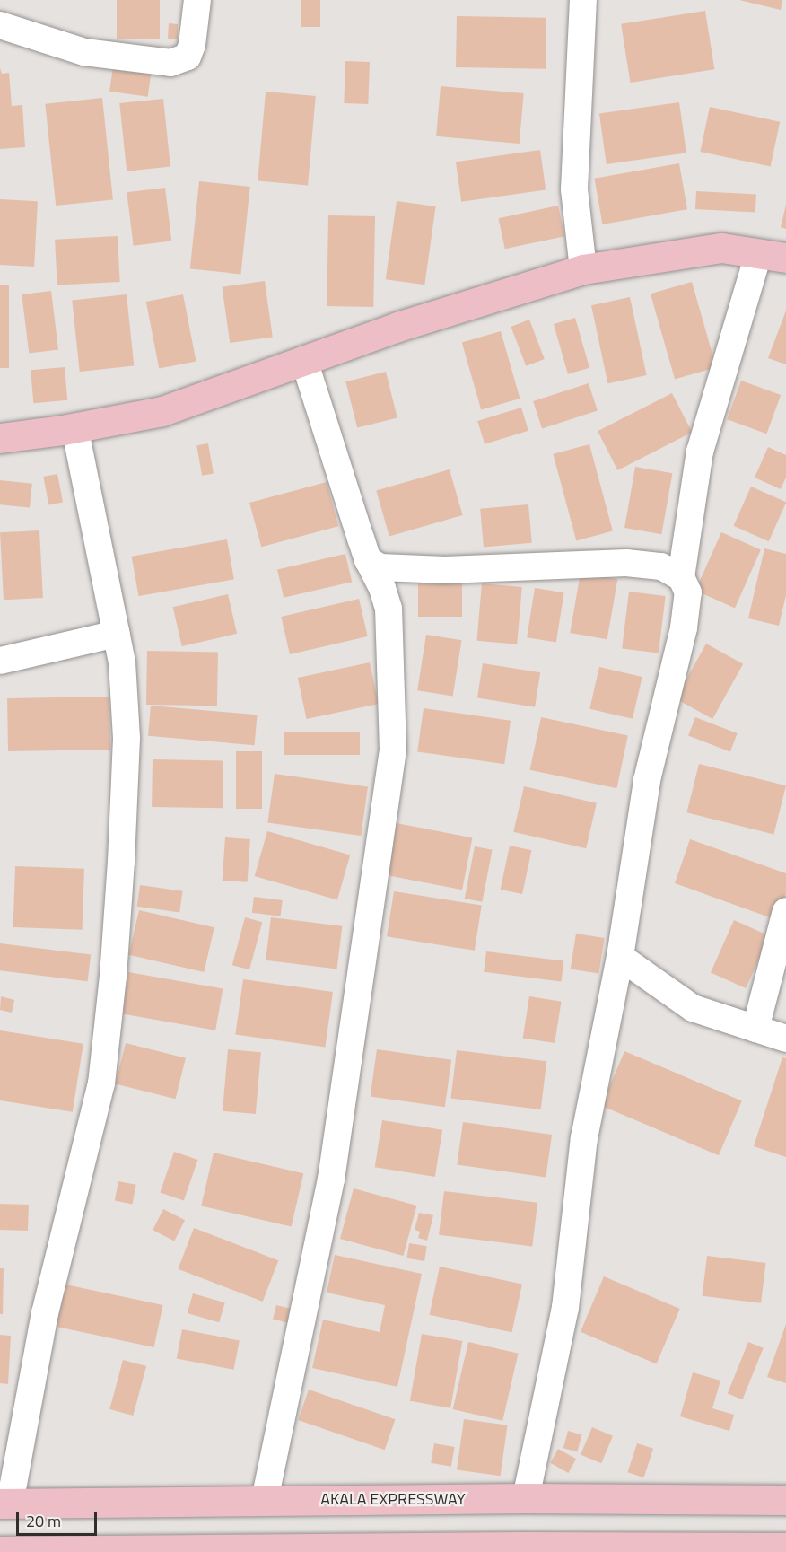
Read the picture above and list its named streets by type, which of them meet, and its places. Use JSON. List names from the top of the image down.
{
  "streets": {
    "main road": ["AKALA EXPRESSWAY"]
  },
  "scale_bar": "20 m"
}
